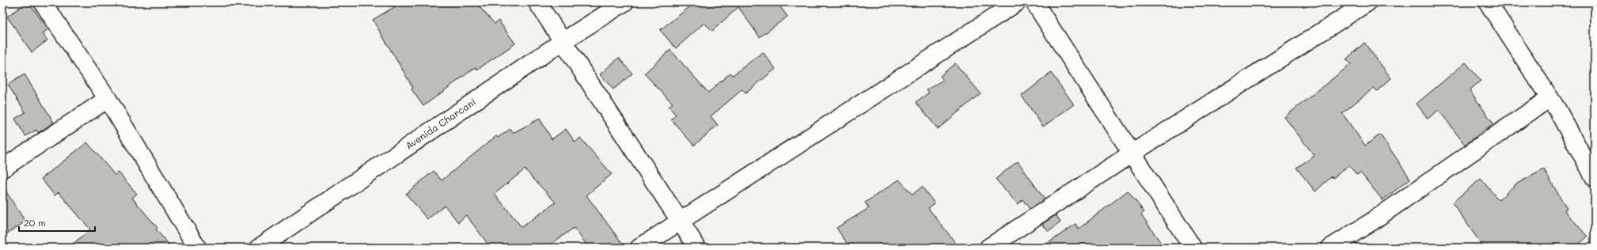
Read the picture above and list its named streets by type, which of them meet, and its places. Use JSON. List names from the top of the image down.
{
  "streets": {
    "street": ["Avenida Charcani"]
  },
  "scale_bar": "20 m"
}
